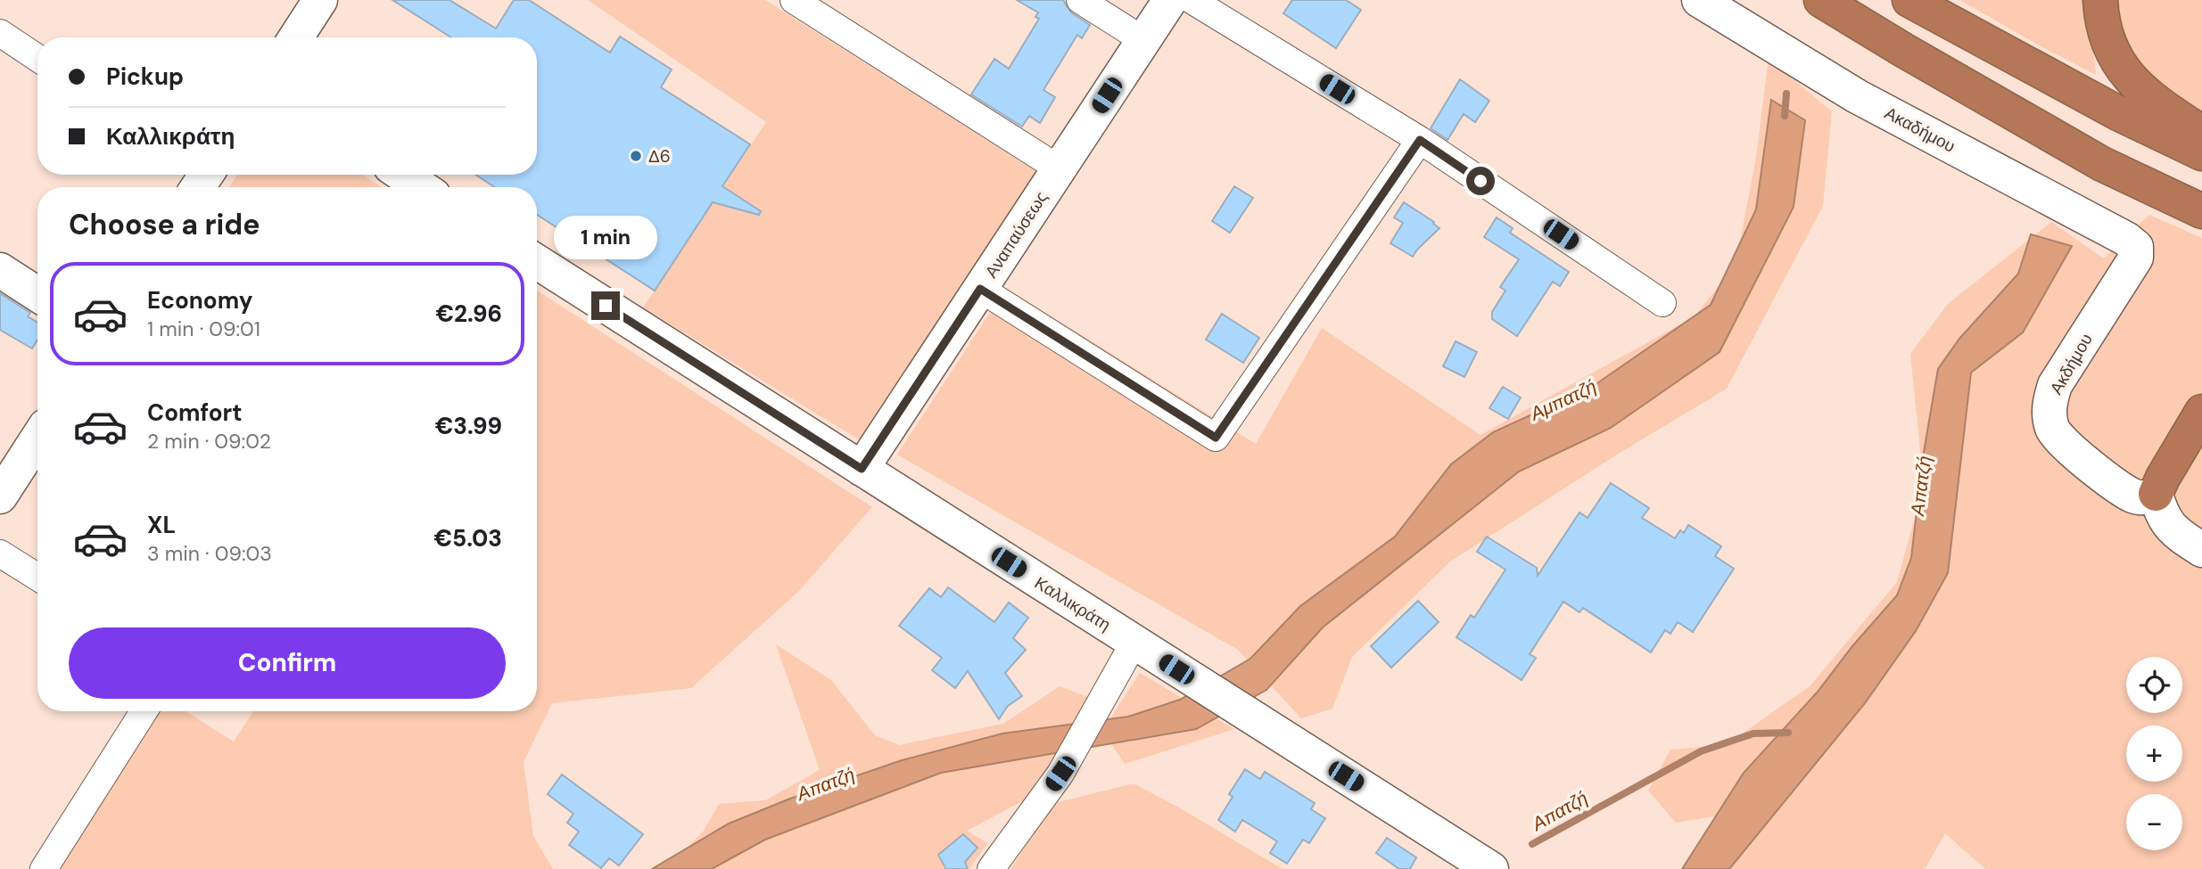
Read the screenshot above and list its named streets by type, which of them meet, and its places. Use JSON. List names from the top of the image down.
{
  "streets": {
    "street": [
      "Ακαδήμου",
      "Αναπαύσεως",
      "Ακδήμου",
      "Καλλικράτη"
    ]
  },
  "crossings": [
    ["Ακαδήμου", "Ακδήμου"],
    ["Αναπαύσεως", "Καλλικράτη"]
  ],
  "water": ["Αμπατζή", "Απατζή"],
  "places": ["Δ6"],
  "page": {
    "banner": ["Pickup", "Καλλικράτη"],
    "heading": "Choose a ride",
    "bubble": "1 min",
    "list": [
      {
        "name": "Economy",
        "note": "1 min · 09:01",
        "value": "€2.96"
      },
      {
        "name": "Comfort",
        "note": "2 min · 09:02",
        "value": "€3.99"
      },
      {
        "name": "XL",
        "note": "3 min · 09:03",
        "value": "€5.03"
      }
    ],
    "buttons": "Confirm",
    "map_buttons": ["+", "−"]
  }
}
